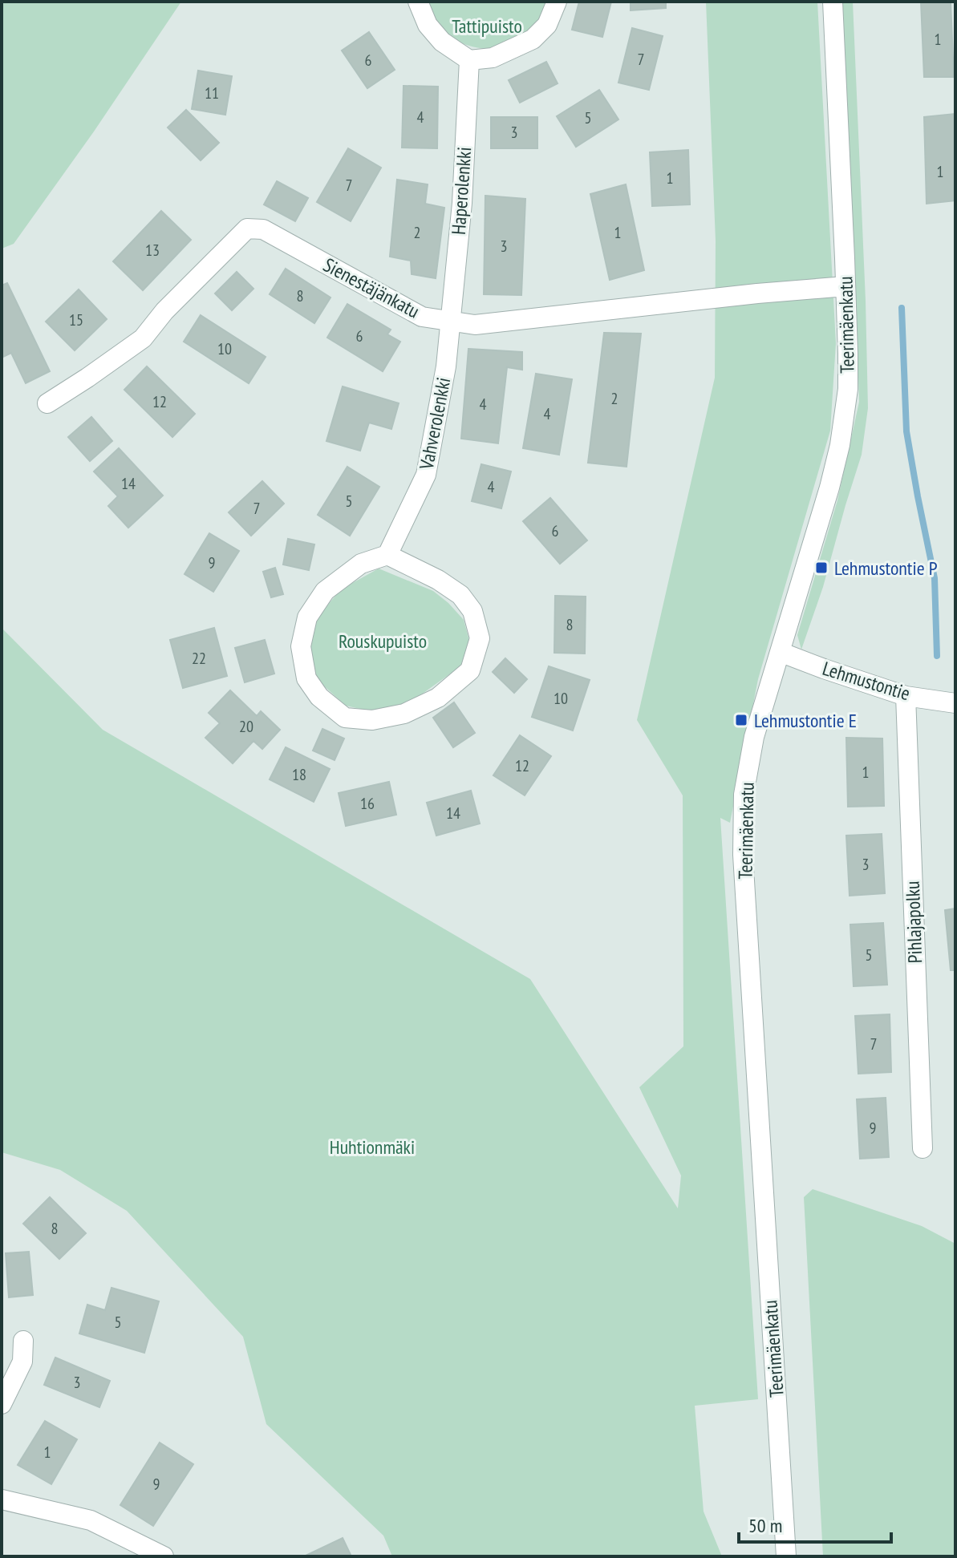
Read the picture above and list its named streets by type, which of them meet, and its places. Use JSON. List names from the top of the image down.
{
  "streets": {
    "street": [
      "Haperolenkki",
      "Sienestäjänkatu",
      "Teerimäenkatu",
      "Vahverolenkki",
      "Lehmustontie",
      "Pihlajapolku"
    ]
  },
  "crossings": [
    ["Haperolenkki", "Sienestäjänkatu"],
    ["Haperolenkki", "Vahverolenkki"],
    ["Sienestäjänkatu", "Teerimäenkatu"],
    ["Sienestäjänkatu", "Vahverolenkki"],
    ["Teerimäenkatu", "Lehmustontie"],
    ["Lehmustontie", "Pihlajapolku"]
  ],
  "parks": ["Tattipuisto", "Rouskupuisto", "Huhtionmäki"],
  "places": {
    "transit": ["Lehmustontie P", "Lehmustontie E"]
  },
  "house_numbers": [
    "1",
    "7",
    "6",
    "11",
    "4",
    "5",
    "3",
    "1",
    "1",
    "7",
    "2",
    "1",
    "3",
    "13",
    "8",
    "15",
    "6",
    "10",
    "2",
    "12",
    "4",
    "4",
    "14",
    "4",
    "5",
    "7",
    "6",
    "9",
    "8",
    "22",
    "10",
    "20",
    "12",
    "1",
    "18",
    "16",
    "14",
    "3",
    "5",
    "7",
    "9",
    "8",
    "5",
    "3",
    "1",
    "9"
  ],
  "scale_bar": "50 m"
}
